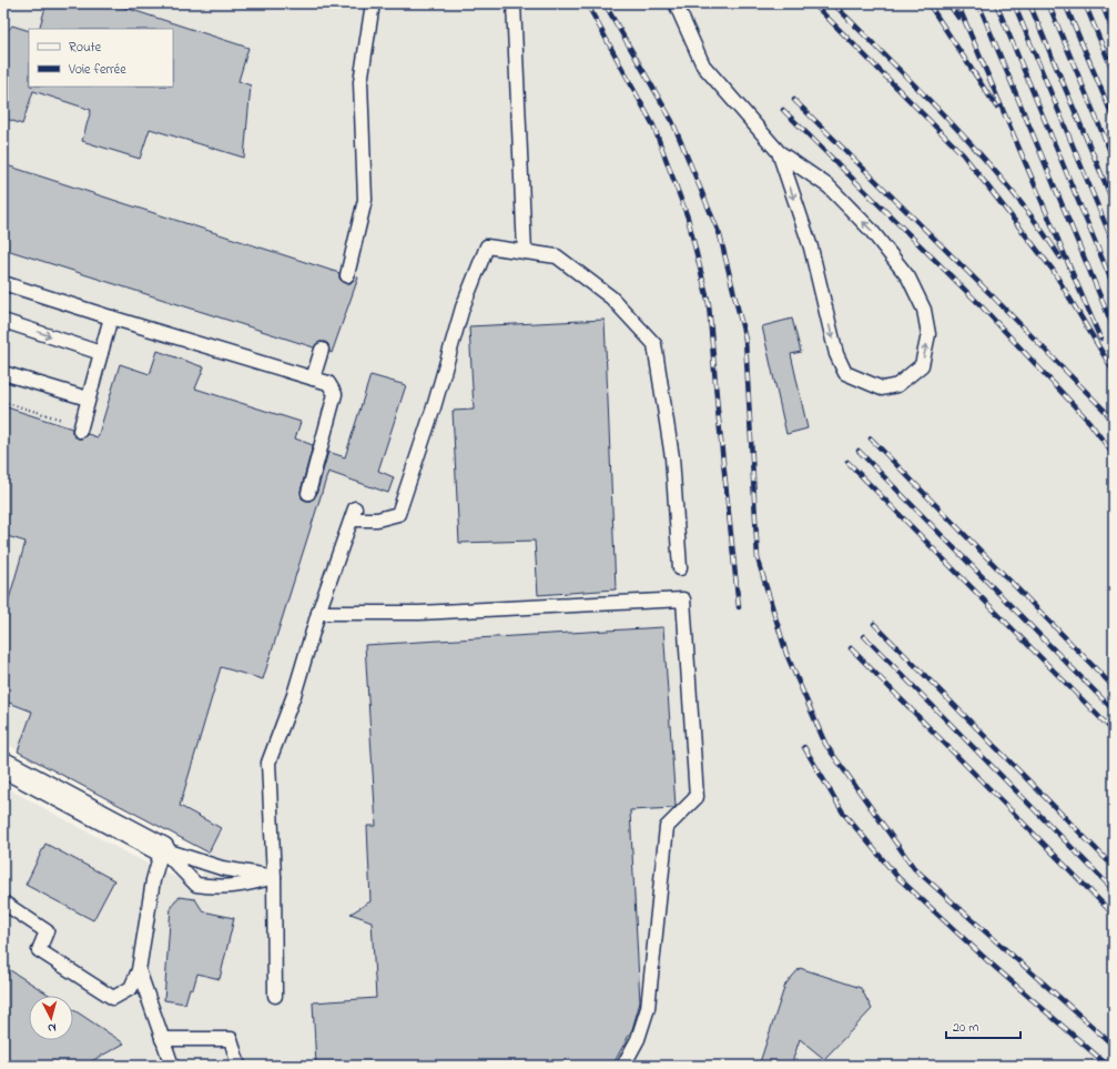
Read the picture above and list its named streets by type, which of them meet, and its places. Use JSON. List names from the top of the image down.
{
  "legend": ["Route", "Voie ferrée"],
  "scale_bar": "20 m",
  "north": "bottom"
}
